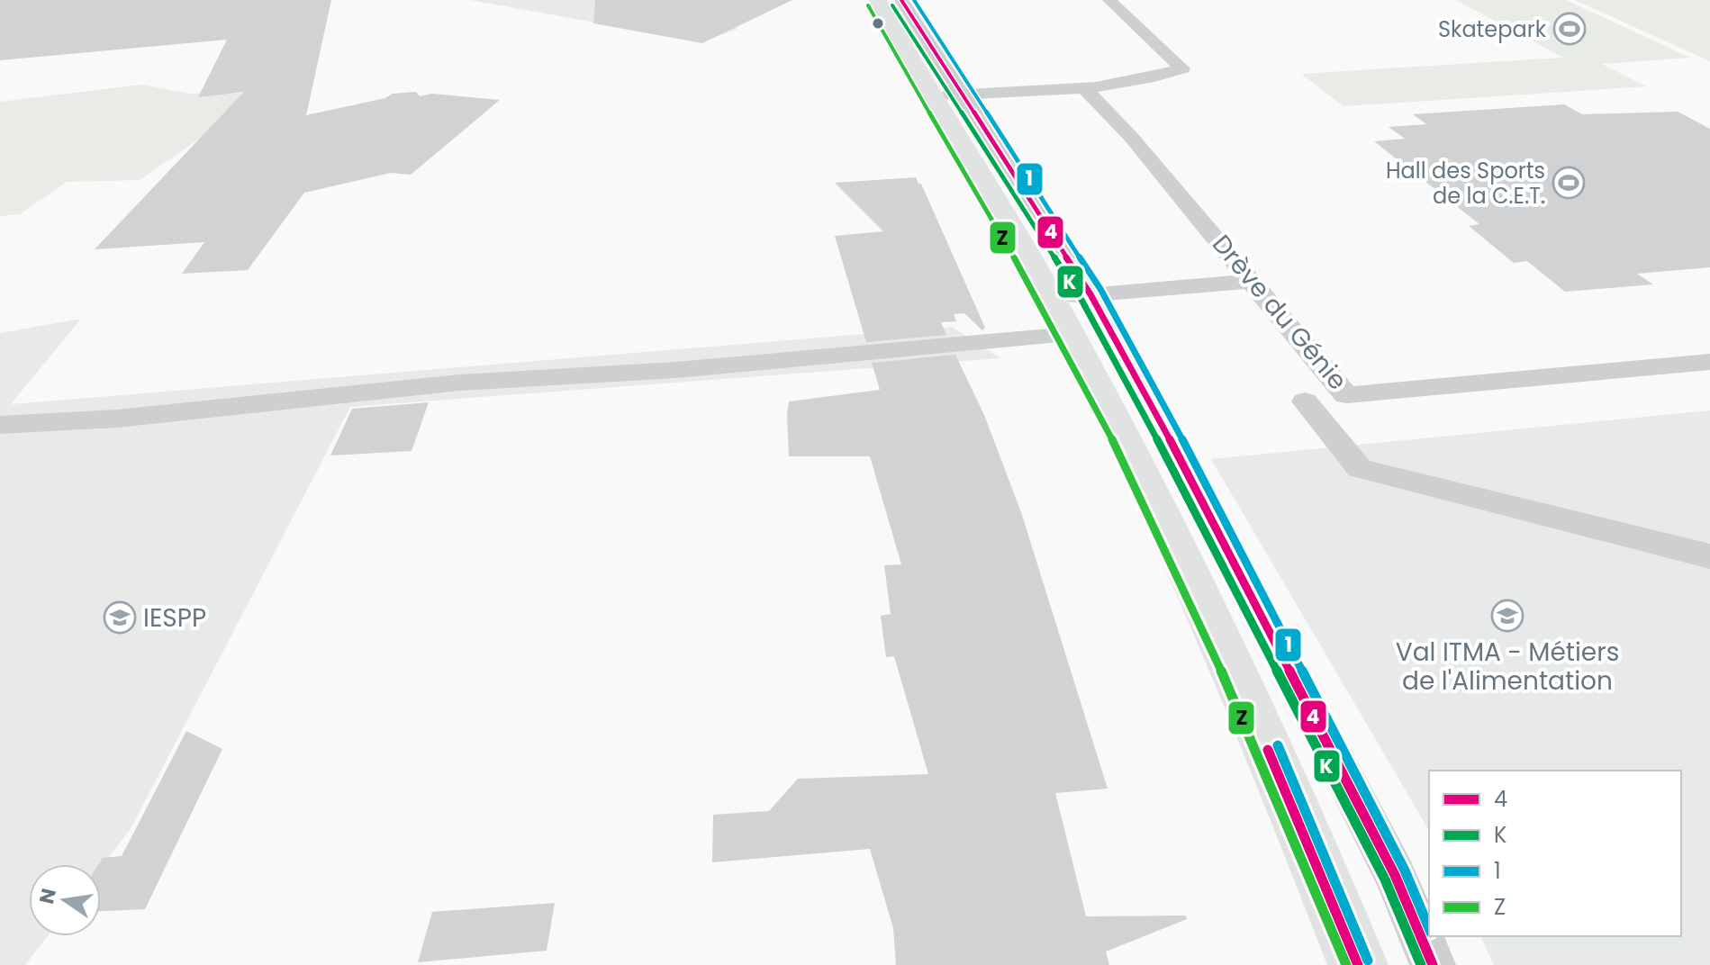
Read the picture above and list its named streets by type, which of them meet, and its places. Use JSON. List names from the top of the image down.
{
  "streets": {
    "lane": ["Drève du Génie"]
  },
  "places": {
    "sports": ["Skatepark", "Hall des Sports de la C.E.T."],
    "school or university": ["Val ITMA - Métiers de l'Alimentation", "IESPP"]
  },
  "lines": [
    "transit line 4",
    "transit line 1",
    "transit line K",
    "transit line Z"
  ],
  "legend": [
    "4",
    "K",
    "1",
    "Z"
  ],
  "north": "left"
}
